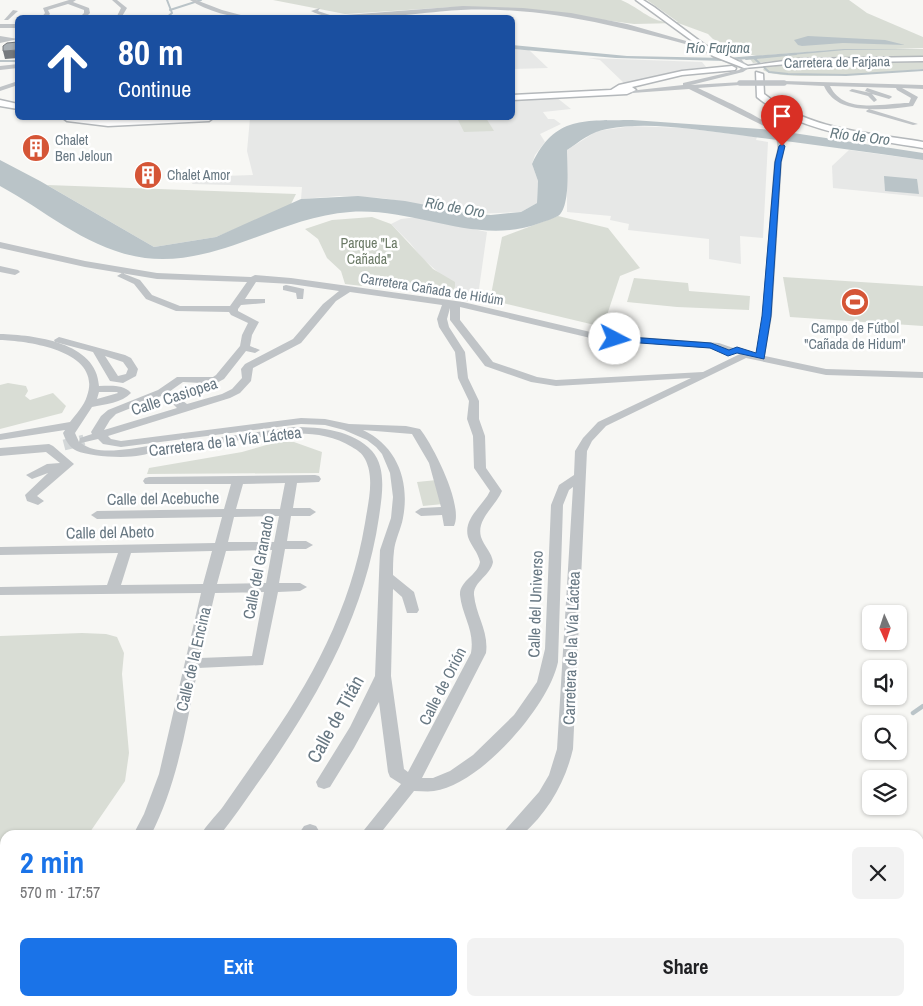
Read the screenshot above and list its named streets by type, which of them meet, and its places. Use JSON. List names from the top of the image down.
{
  "streets": {
    "main road": ["Carretera de Farjana"],
    "street": [
      "Carretera Cañada de Hidúm",
      "Calle Casiopea",
      "Carretera de la Vía Láctea",
      "Calle del Acebuche",
      "Calle del Abeto",
      "Calle del Granado",
      "Calle del Universo",
      "Calle de la Encina",
      "Calle de Orión",
      "Calle de Titán"
    ]
  },
  "crossings": [
    ["Carretera Cañada de Hidúm", "Calle Casiopea"],
    ["Carretera Cañada de Hidúm", "Carretera de la Vía Láctea"],
    ["Carretera Cañada de Hidúm", "Calle de Orión"],
    ["Calle Casiopea", "Carretera de la Vía Láctea"],
    ["Carretera de la Vía Láctea", "Calle del Universo"],
    ["Calle del Acebuche", "Calle del Granado"],
    ["Calle del Acebuche", "Calle de la Encina"],
    ["Calle del Abeto", "Calle del Granado"],
    ["Calle del Abeto", "Calle de la Encina"],
    ["Calle del Granado", "Calle de la Encina"],
    ["Calle del Universo", "Calle de Orión"]
  ],
  "water": ["Río Farjana", "Río de Oro"],
  "parks": ["Parque \"La Cañada\""],
  "places": {
    "building": ["Chalet Ben Jeloun", "Chalet Amor"],
    "sports": ["Campo de Fútbol \"Cañada de Hidum\""]
  },
  "north": "bottom",
  "page": {
    "turn": ["80 m", "Continue"],
    "heading": ["2 min", "570 m · 17:57"],
    "buttons": ["Exit", "Share"]
  }
}
